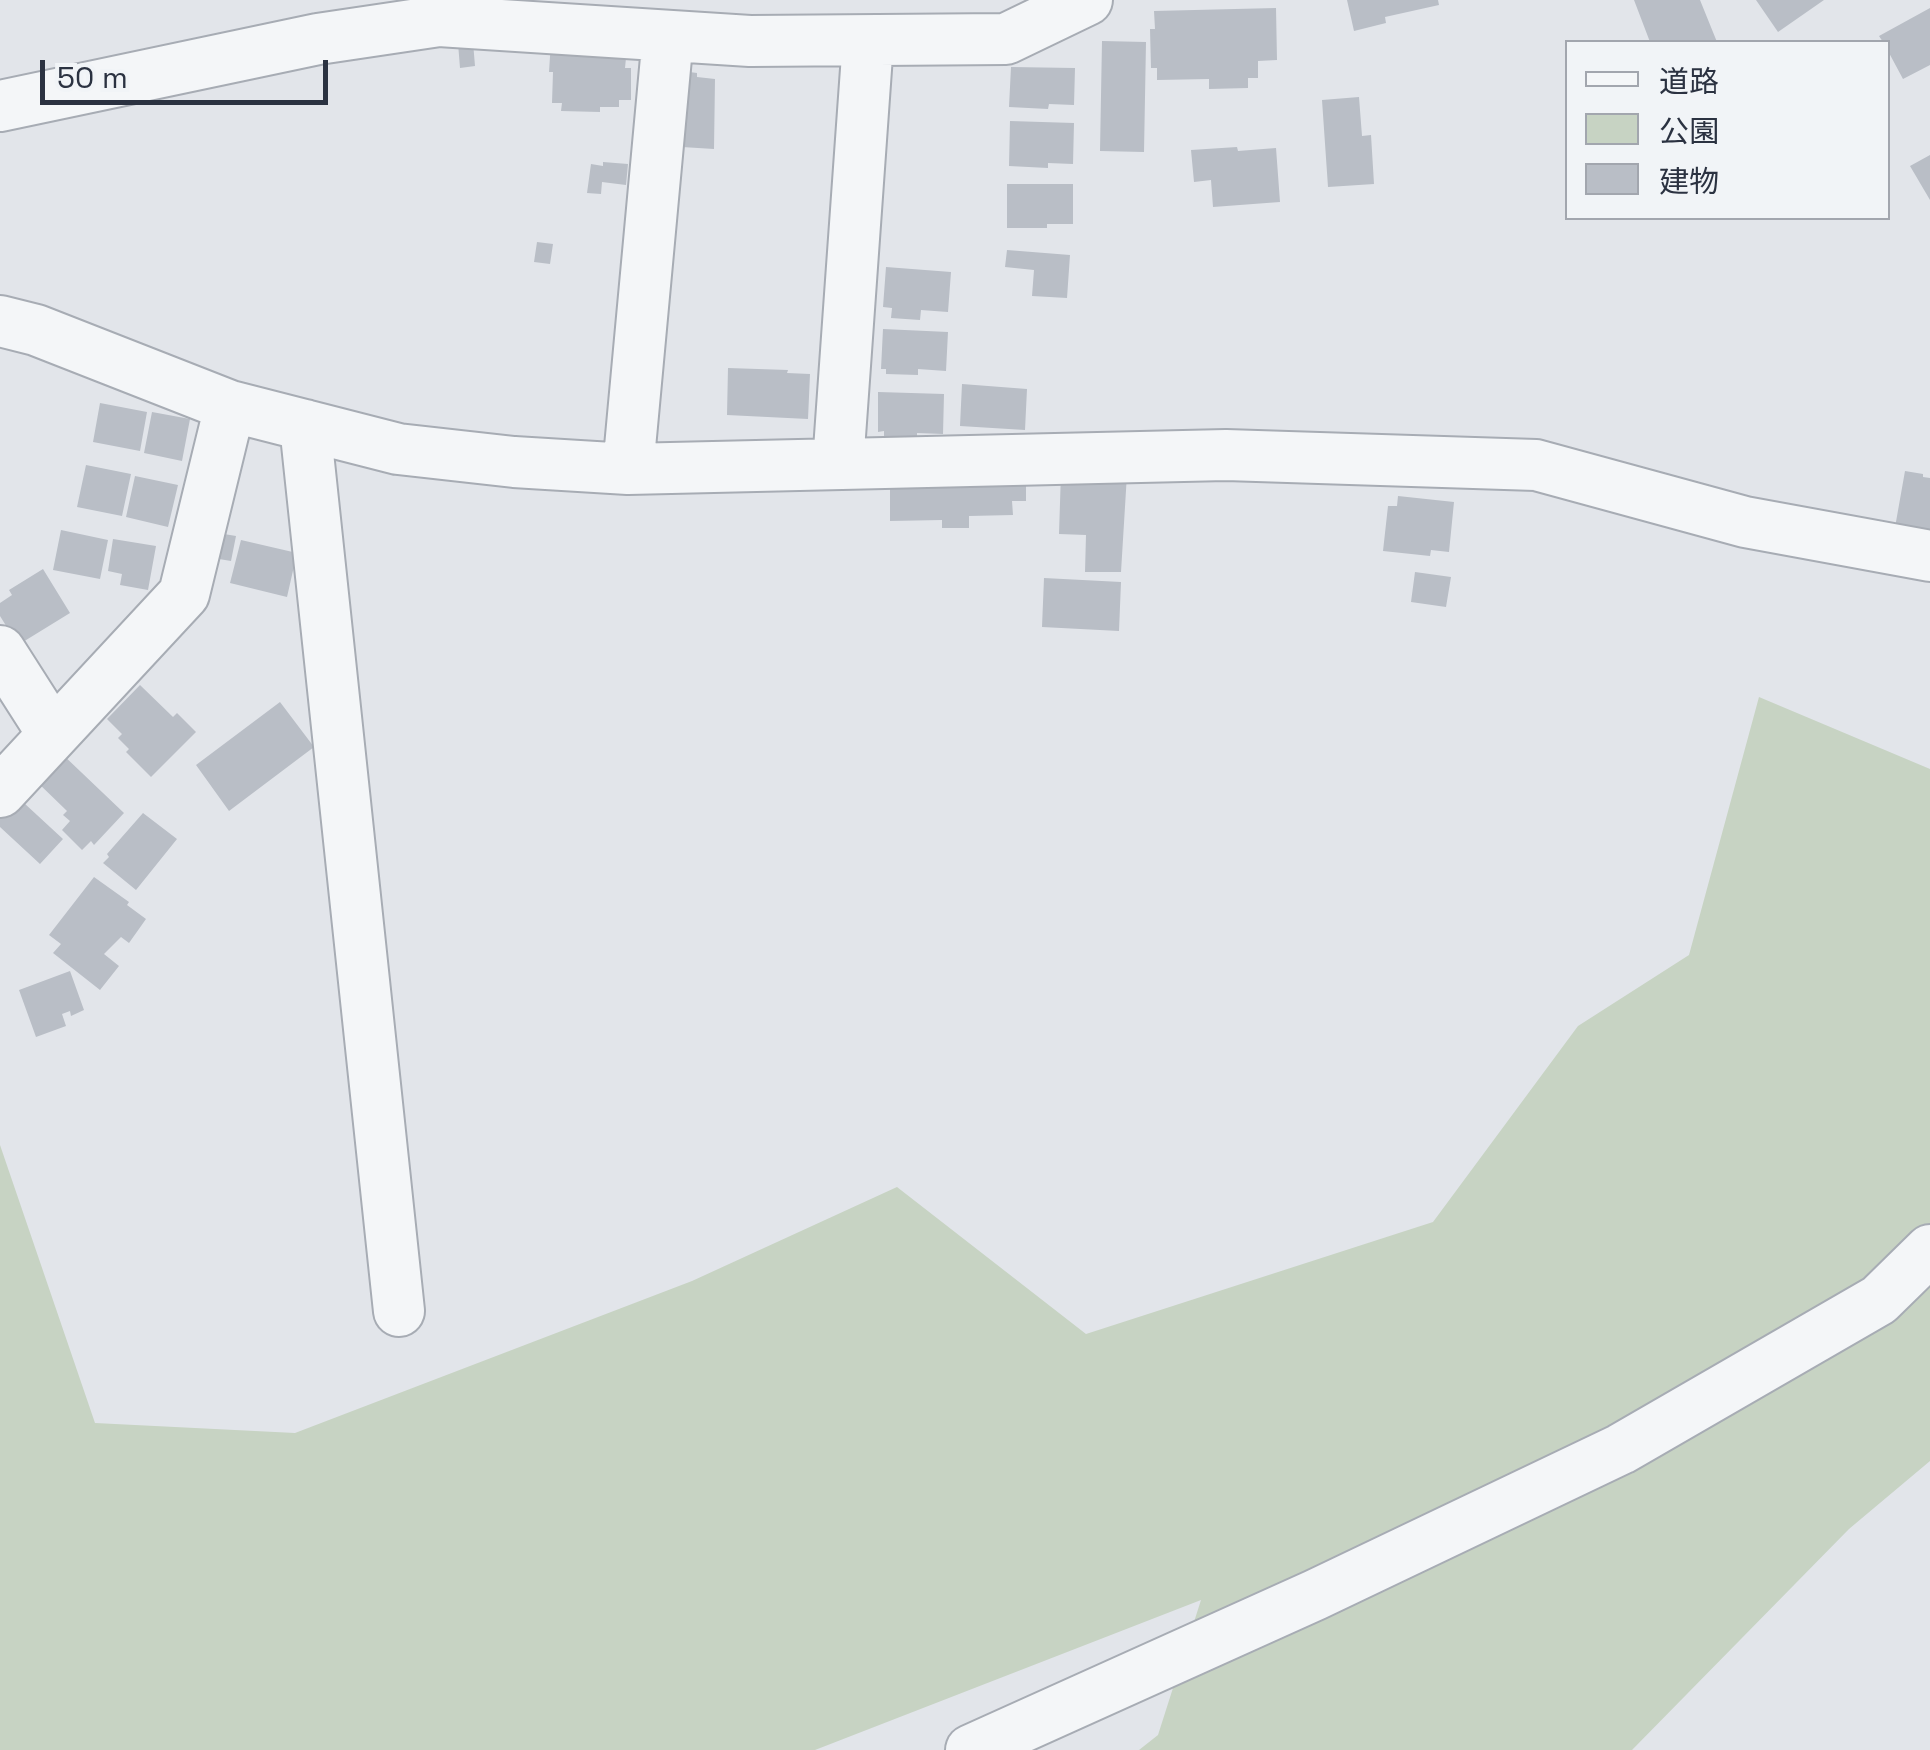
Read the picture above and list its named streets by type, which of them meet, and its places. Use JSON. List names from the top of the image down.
{
  "legend": ["道路", "公園", "建物"],
  "scale_bar": "50 m"
}
